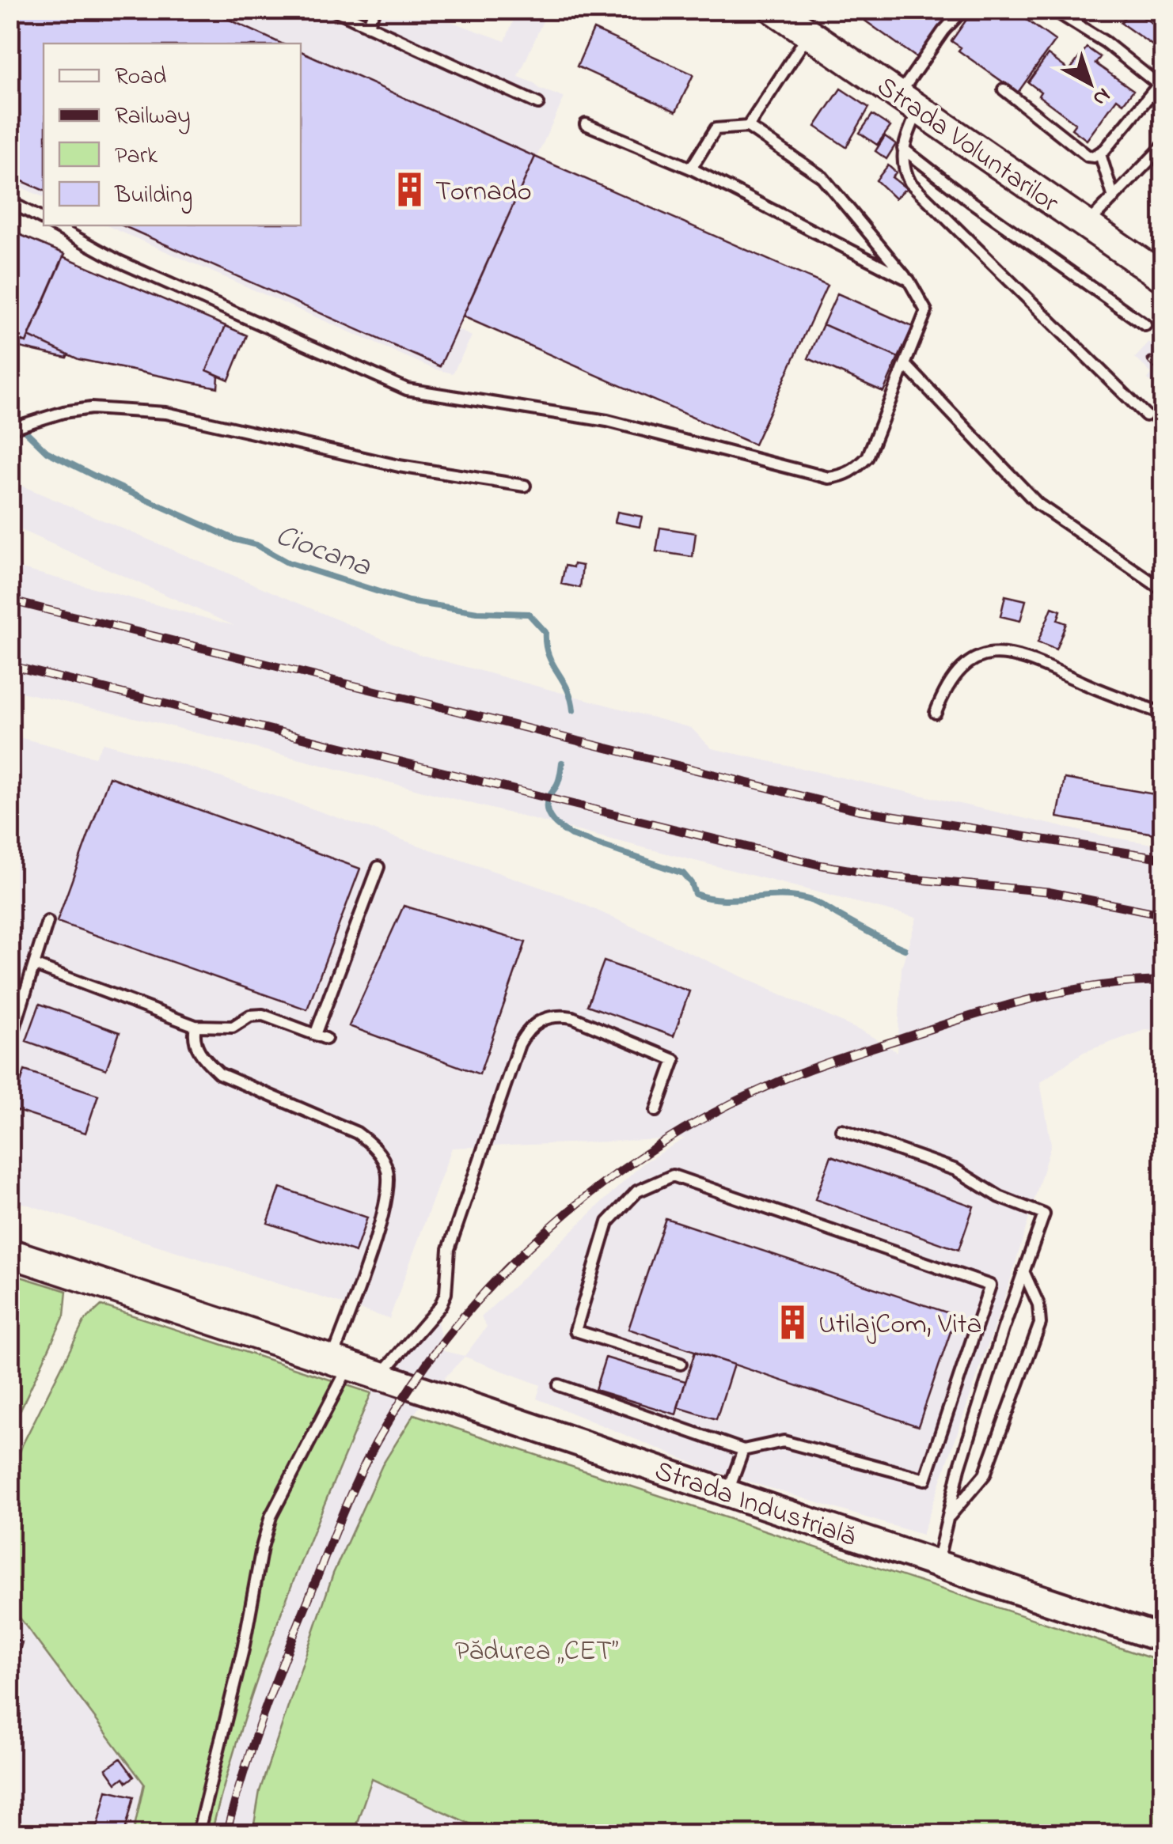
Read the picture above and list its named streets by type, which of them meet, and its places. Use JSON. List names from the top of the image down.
{
  "streets": {
    "main road": ["Strada Voluntarilor", "Strada Industrială"]
  },
  "water": ["Ciocana"],
  "parks": ["Pădurea „CET”"],
  "places": {
    "building": ["Tornado", "UtilajCom, Vita"]
  },
  "legend": [
    "Road",
    "Railway",
    "Park",
    "Building"
  ],
  "north": "bottom right"
}
